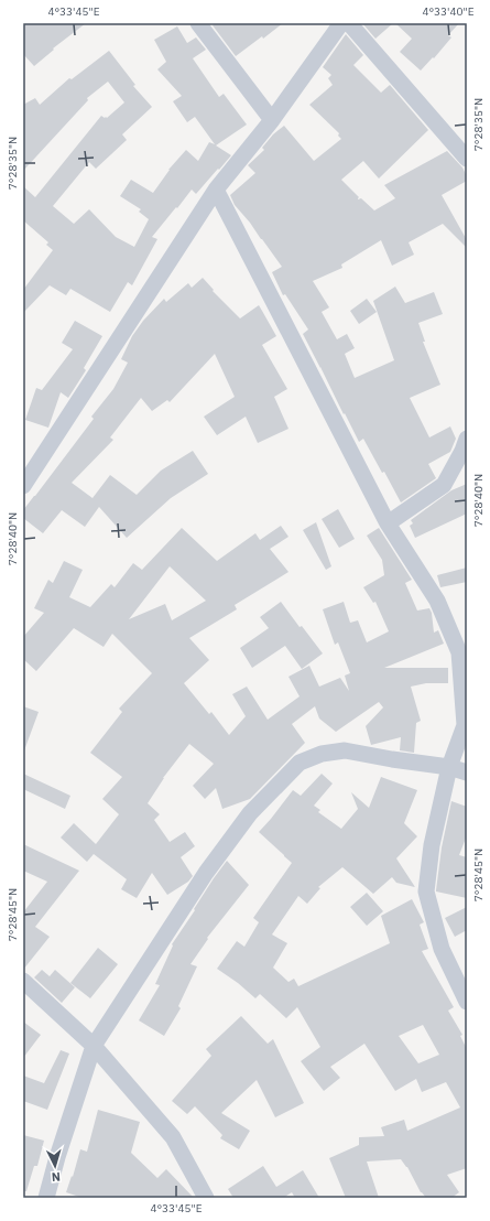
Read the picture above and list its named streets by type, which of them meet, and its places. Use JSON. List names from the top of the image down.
{
  "north": "bottom",
  "coordinates": [
    "4°33'45\"E",
    "4°33'40\"E",
    "7°28'35\"N",
    "7°28'40\"N",
    "7°28'45\"N"
  ]
}
